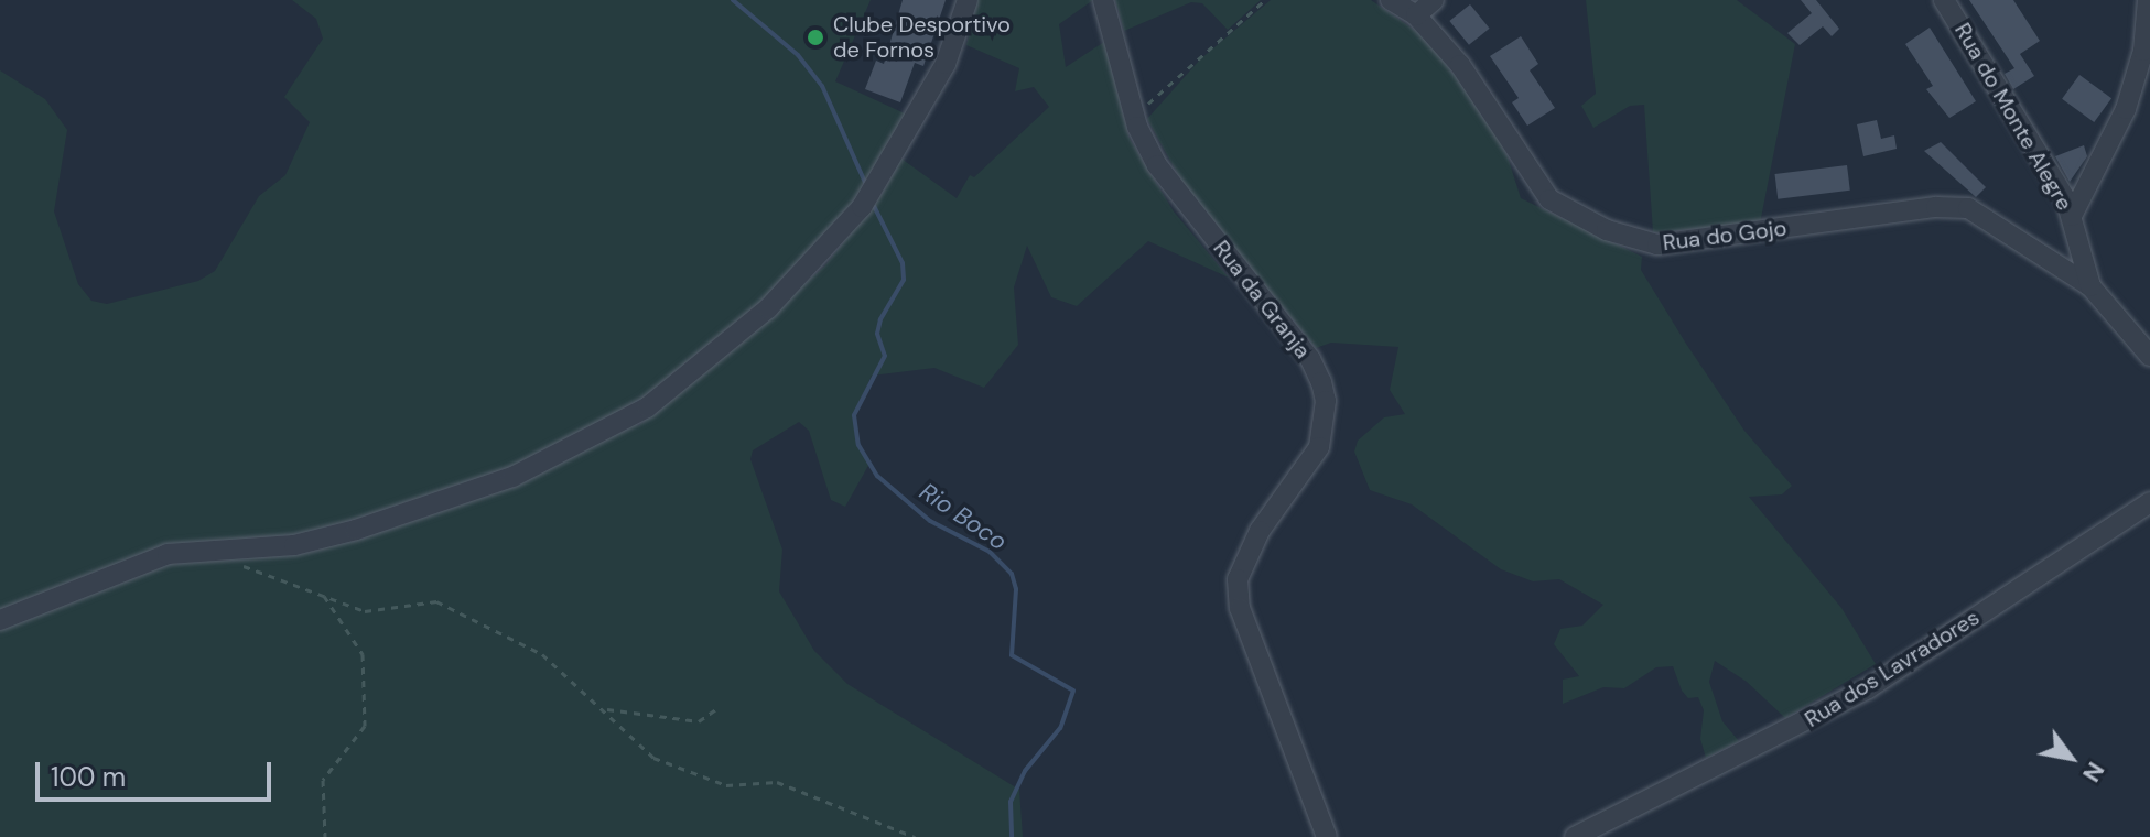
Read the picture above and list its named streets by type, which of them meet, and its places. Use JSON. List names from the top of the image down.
{
  "streets": {
    "street": [
      "Rua do Monte Alegre",
      "Rua do Gojo",
      "Rua da Granja",
      "Rua dos Lavradores"
    ]
  },
  "crossings": [
    ["Rua do Monte Alegre", "Rua do Gojo"]
  ],
  "water": ["Rio Boco"],
  "places": ["Clube Desportivo de Fornos"],
  "scale_bar": "100 m",
  "north": "bottom right"
}
